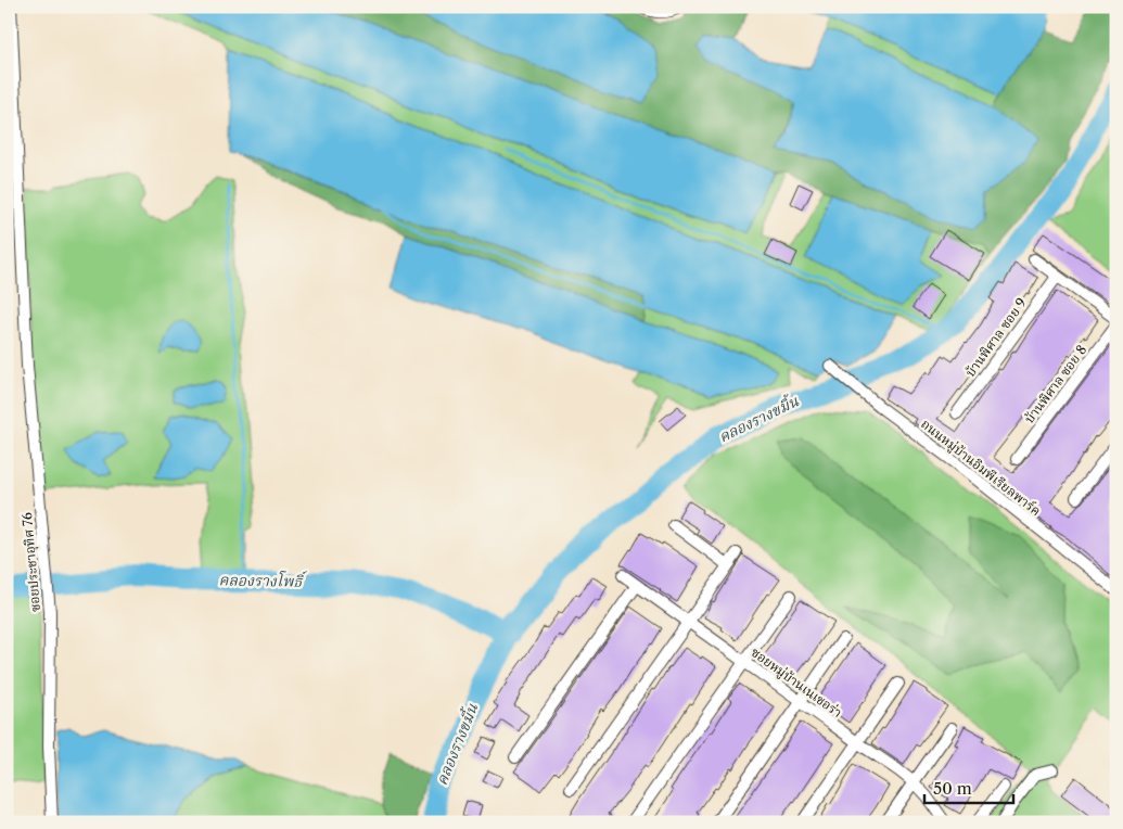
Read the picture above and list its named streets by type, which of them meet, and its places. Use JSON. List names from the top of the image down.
{
  "streets": {
    "street": [
      "บ้านพิศาล ซอย 9",
      "บ้านพิศาล ซอย 8",
      "ถนนหมู่บ้านอิมพีเรียลพาร์ค",
      "ซอยประชาอุทิศ 76",
      "ซอยหมู่บ้านเนเชอร่า"
    ]
  },
  "water": ["คลองรางขมิ้น", "คลองรางโพธิ์"],
  "scale_bar": "50 m"
}
